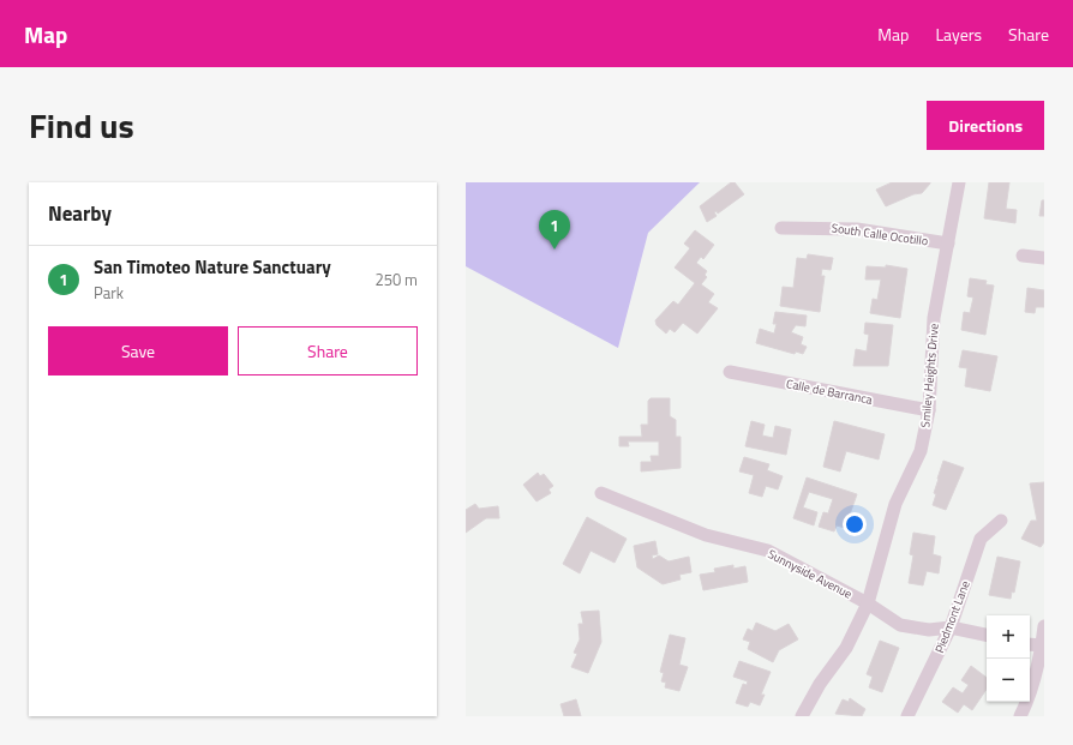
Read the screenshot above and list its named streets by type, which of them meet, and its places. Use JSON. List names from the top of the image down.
{
  "streets": {
    "street": [
      "South Calle Ocotillo",
      "Smiley Heights Drive",
      "Calle de Barranca",
      "Sunnyside Avenue",
      "Piedmont Lane"
    ]
  },
  "crossings": [
    ["South Calle Ocotillo", "Smiley Heights Drive"],
    ["Smiley Heights Drive", "Calle de Barranca"],
    ["Smiley Heights Drive", "Sunnyside Avenue"],
    ["Sunnyside Avenue", "Piedmont Lane"]
  ],
  "page": {
    "header": "Map",
    "nav": ["Map", "Layers", "Share"],
    "title": "Find us",
    "buttons": [
      "Directions",
      ["Save", "Share"]
    ],
    "heading": "Nearby",
    "pins": "1",
    "list": [
      {
        "mark": "1",
        "name": "San Timoteo Nature Sanctuary",
        "note": "Park",
        "value": "250 m"
      }
    ],
    "map_buttons": ["+", "−"]
  }
}
